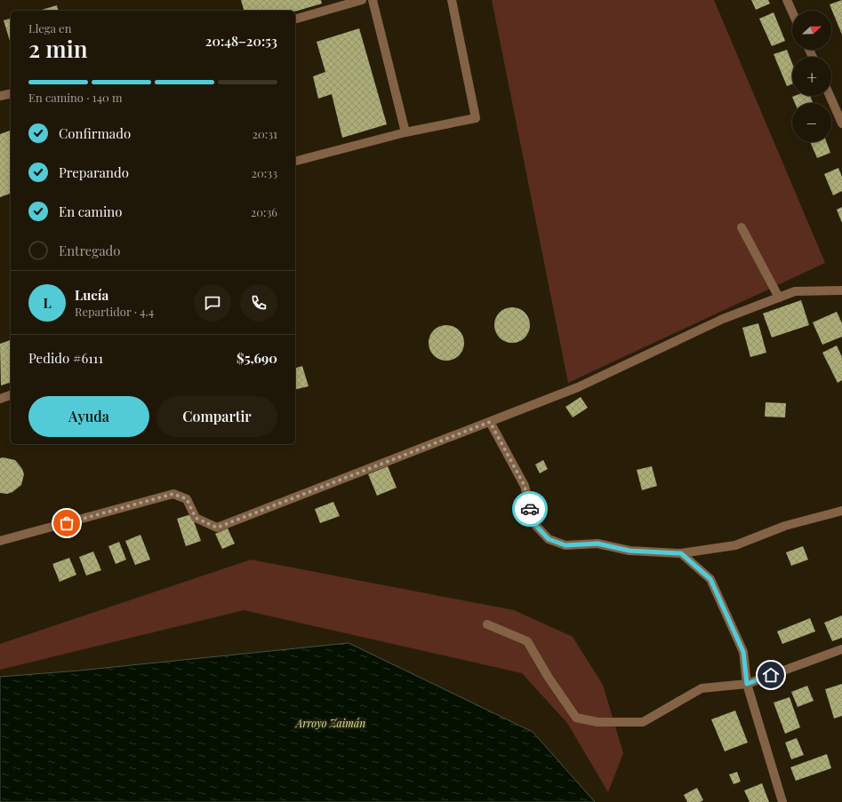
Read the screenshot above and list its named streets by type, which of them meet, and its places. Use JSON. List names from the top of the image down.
{
  "water": ["Arroyo Zaimán"],
  "north": "right",
  "page": {
    "map_buttons": ["+", "−"],
    "heading": ["2 min", "Llega en", "20:48–20:53"],
    "panel": [
      "Lucía",
      "Repartidor · 4.4",
      "Pedido #6111",
      "$5,690"
    ],
    "bar": "En camino · 140 m",
    "list": [
      ["Confirmado", "20:31"],
      ["Preparando", "20:33"],
      ["En camino", "20:36"],
      "Entregado"
    ],
    "round": "L",
    "buttons": ["Ayuda", "Compartir"]
  }
}
